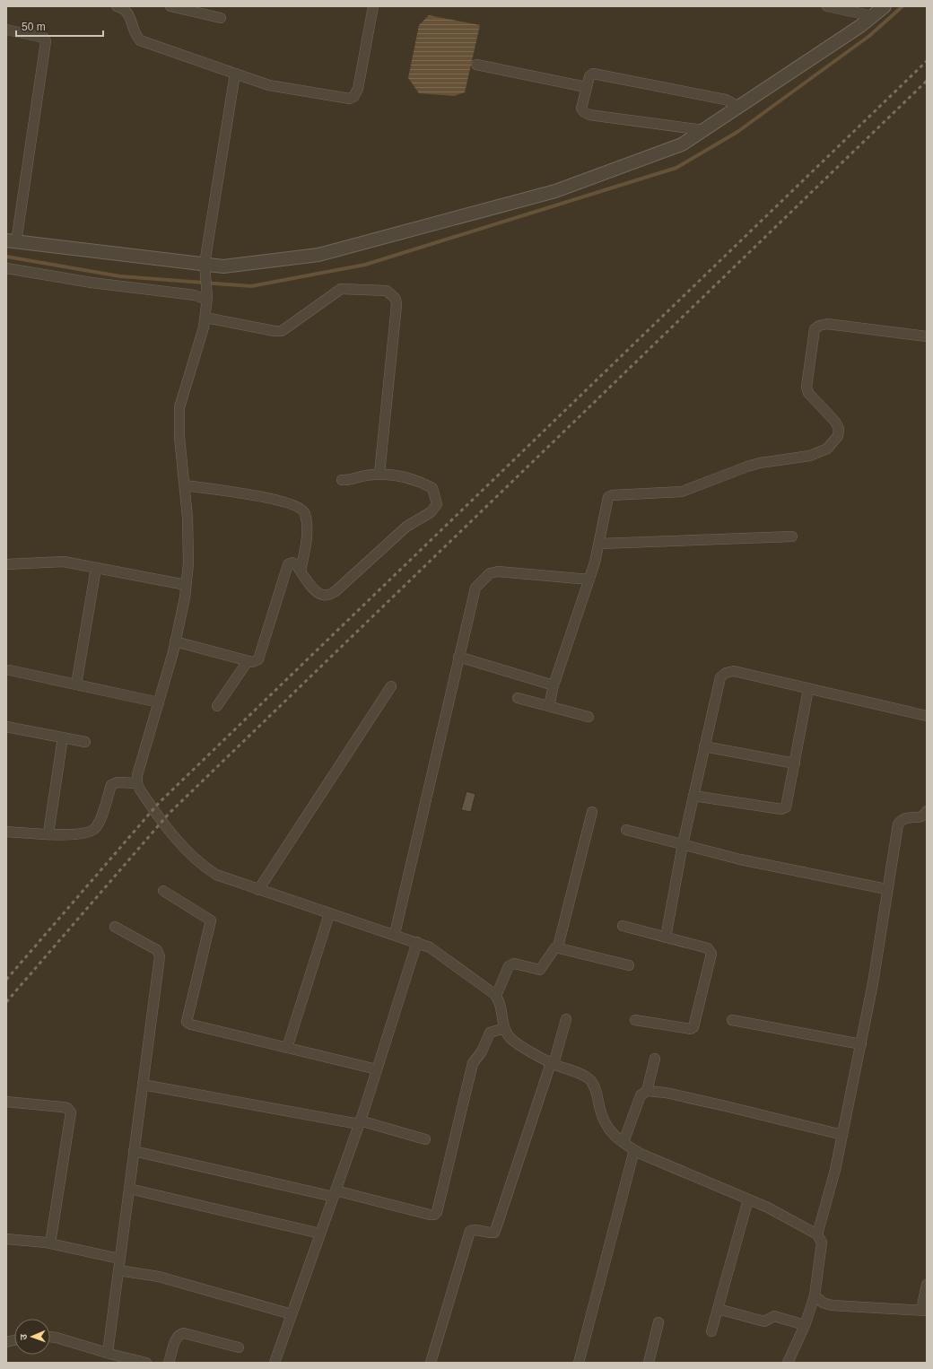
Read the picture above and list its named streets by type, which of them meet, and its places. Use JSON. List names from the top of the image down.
{
  "scale_bar": "50 m",
  "north": "left"
}
